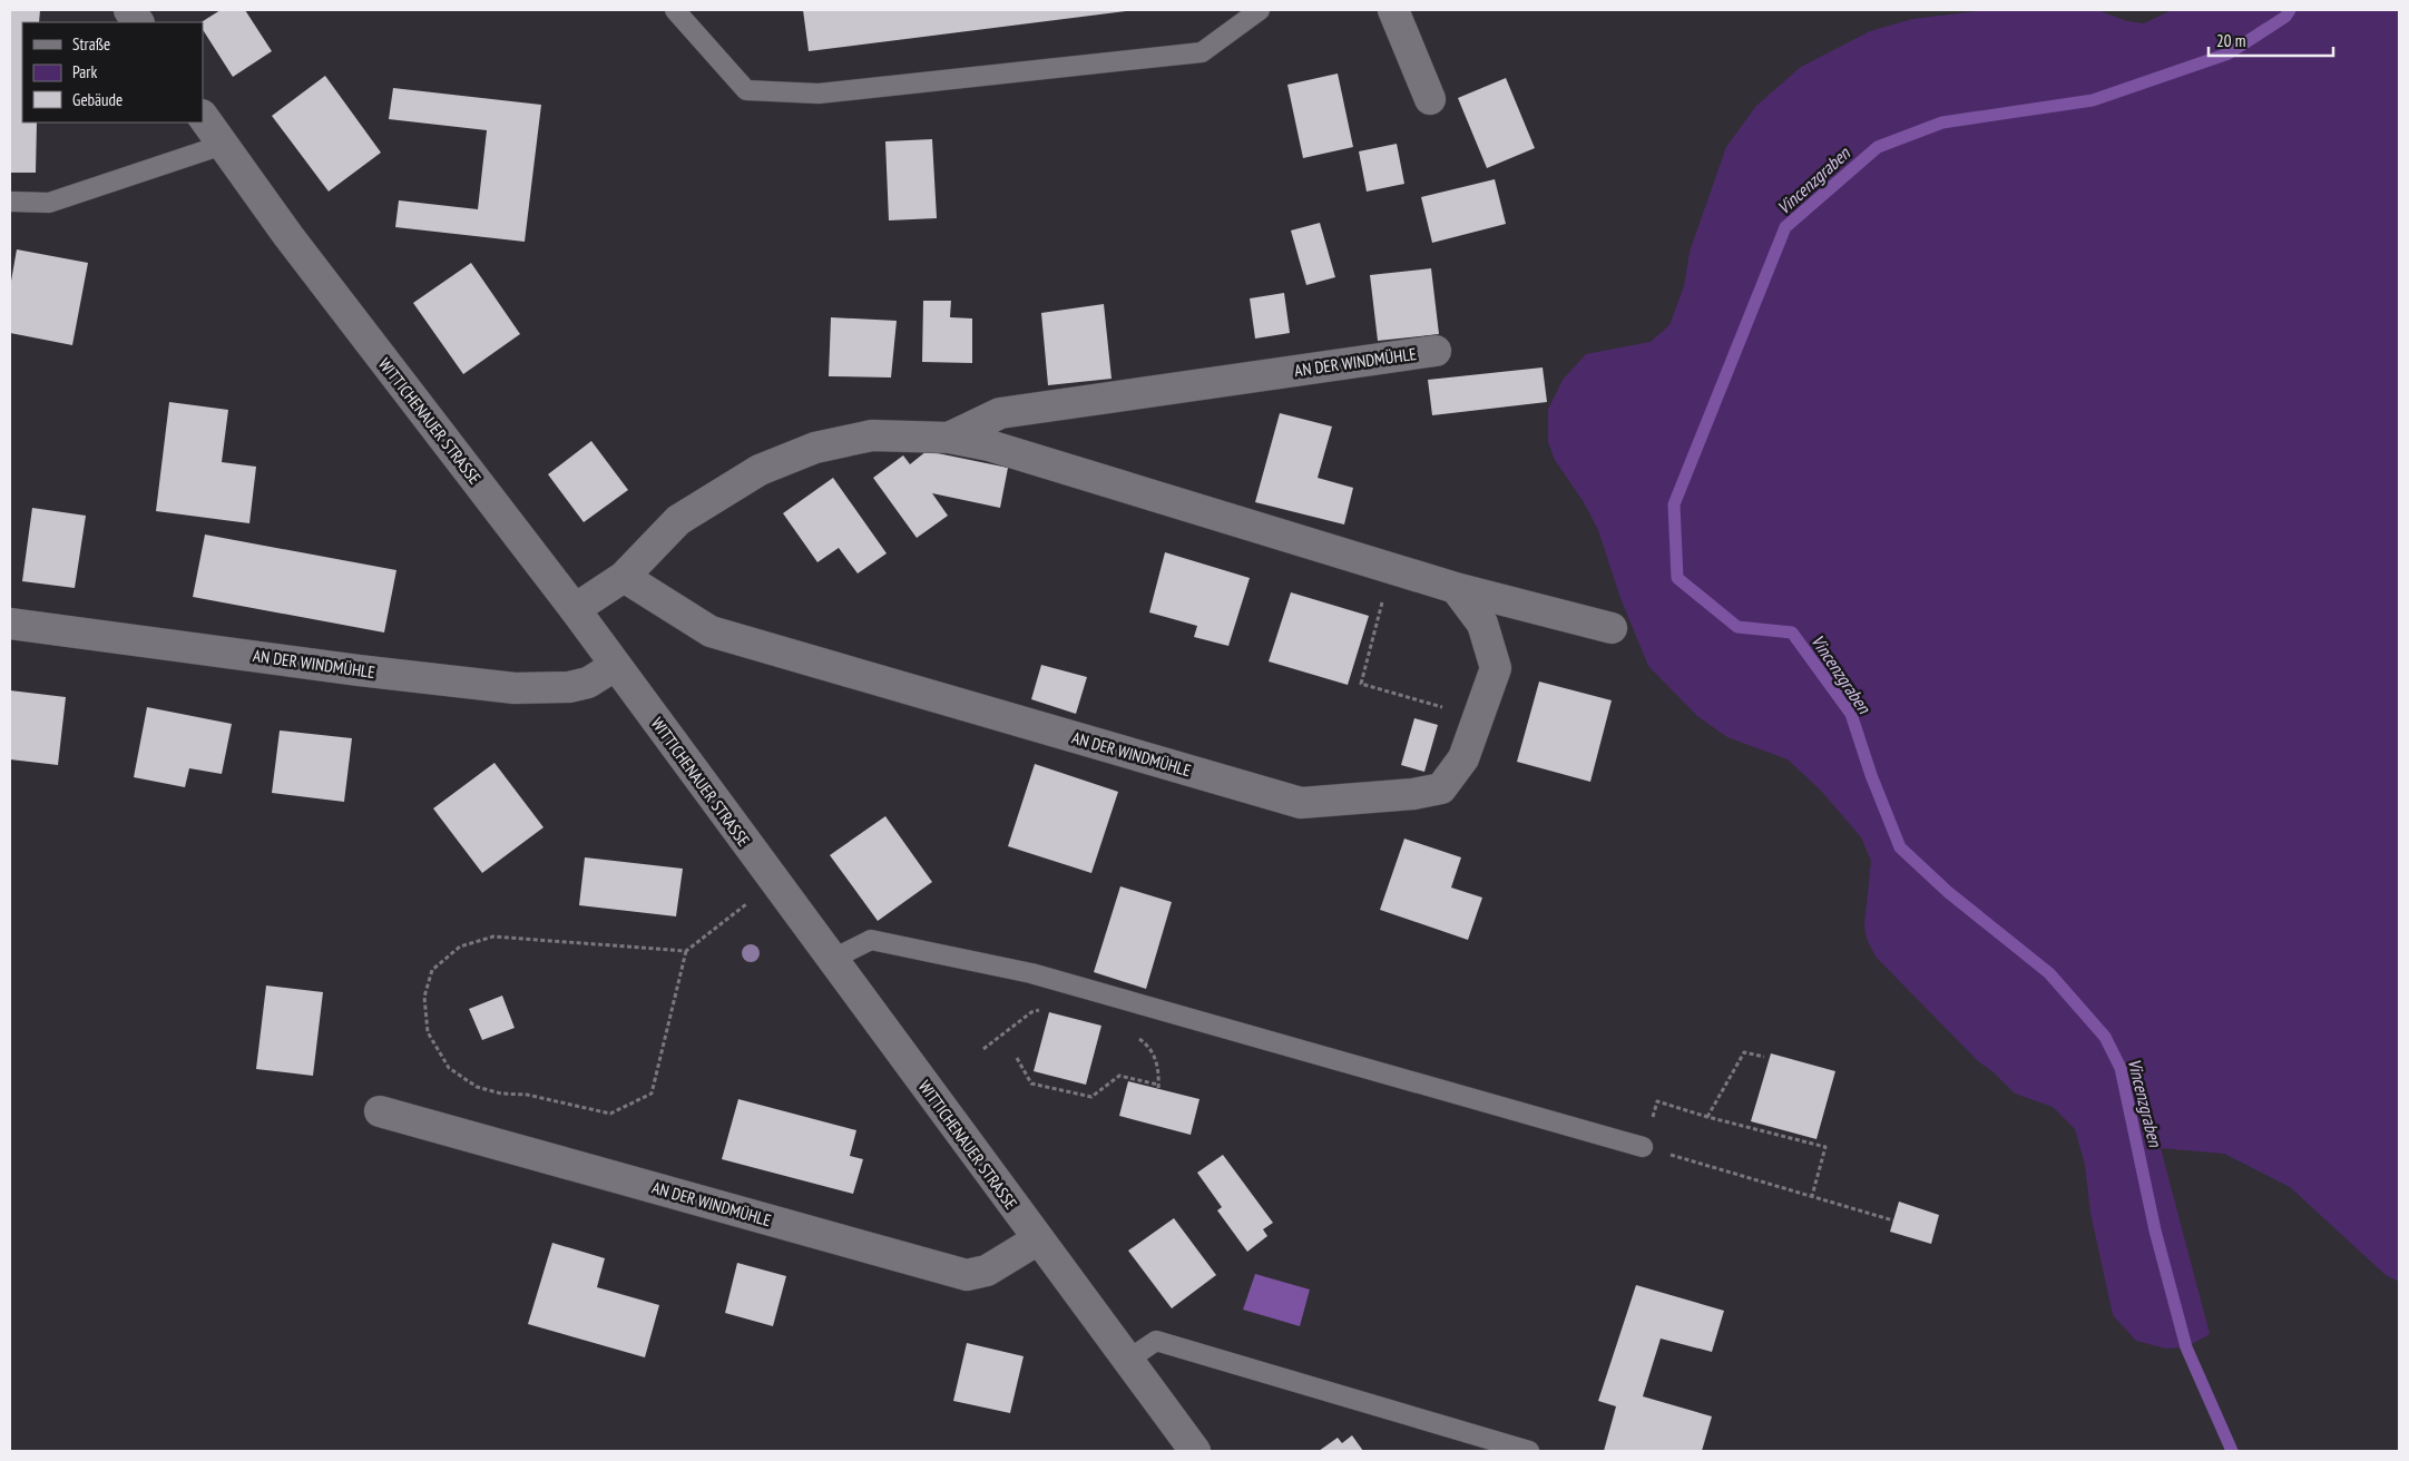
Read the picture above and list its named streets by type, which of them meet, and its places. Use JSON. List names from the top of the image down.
{
  "streets": {
    "street": ["AN DER WINDMÜHLE", "WITTICHENAUER STRASSE"]
  },
  "crossings": [
    ["AN DER WINDMÜHLE", "WITTICHENAUER STRASSE"]
  ],
  "water": ["Vincenzgraben"],
  "legend": ["Straße", "Park", "Gebäude"],
  "scale_bar": "20 m"
}
